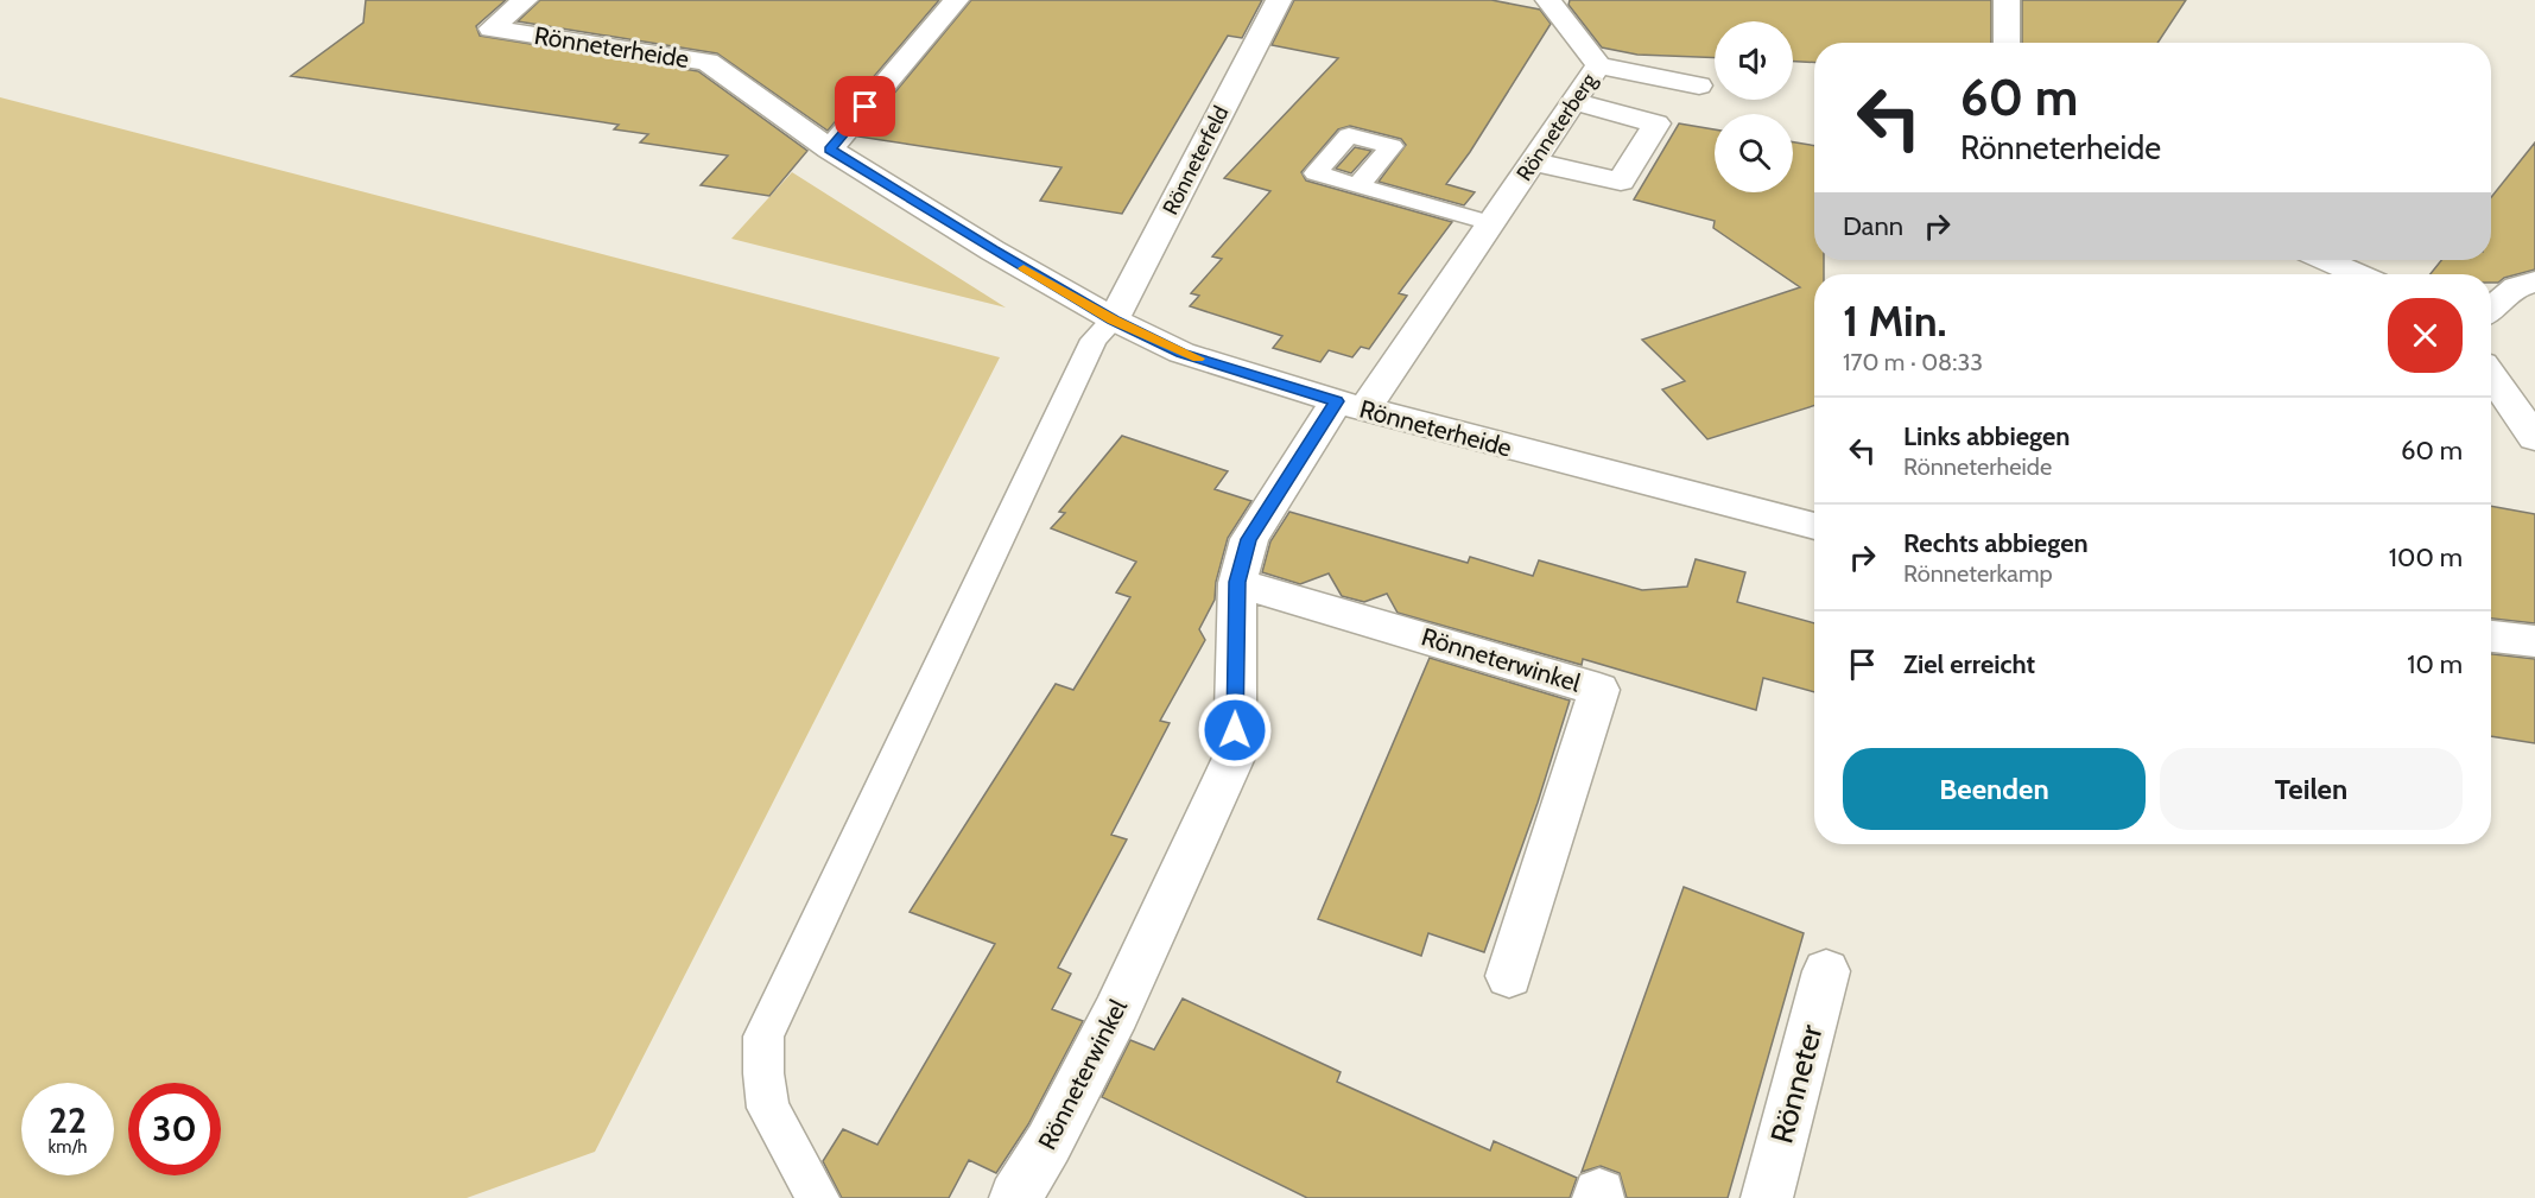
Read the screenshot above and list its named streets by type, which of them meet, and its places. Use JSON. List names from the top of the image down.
{
  "streets": {
    "street": [
      "Rönneterheide",
      "Rönneterberg",
      "Rönneterfeld",
      "Rönneterwinkel",
      "Rönneter"
    ]
  },
  "crossings": [
    ["Rönneterheide", "Rönneterberg"],
    ["Rönneterheide", "Rönneterfeld"],
    ["Rönneterheide", "Rönneterwinkel"],
    ["Rönneterberg", "Rönneterwinkel"]
  ],
  "page": {
    "turn": ["60 m", "Rönneterheide"],
    "then": "Dann",
    "heading": ["1 Min.", "170 m · 08:33"],
    "list": [
      {
        "name": "Links abbiegen",
        "note": "Rönneterheide",
        "value": "60 m"
      },
      {
        "name": "Rechts abbiegen",
        "note": "Rönneterkamp",
        "value": "100 m"
      },
      {
        "name": "Ziel erreicht",
        "value": "10 m"
      }
    ],
    "buttons": ["Beenden", "Teilen"],
    "speed": "22 km/h",
    "limit": "30"
  }
}
